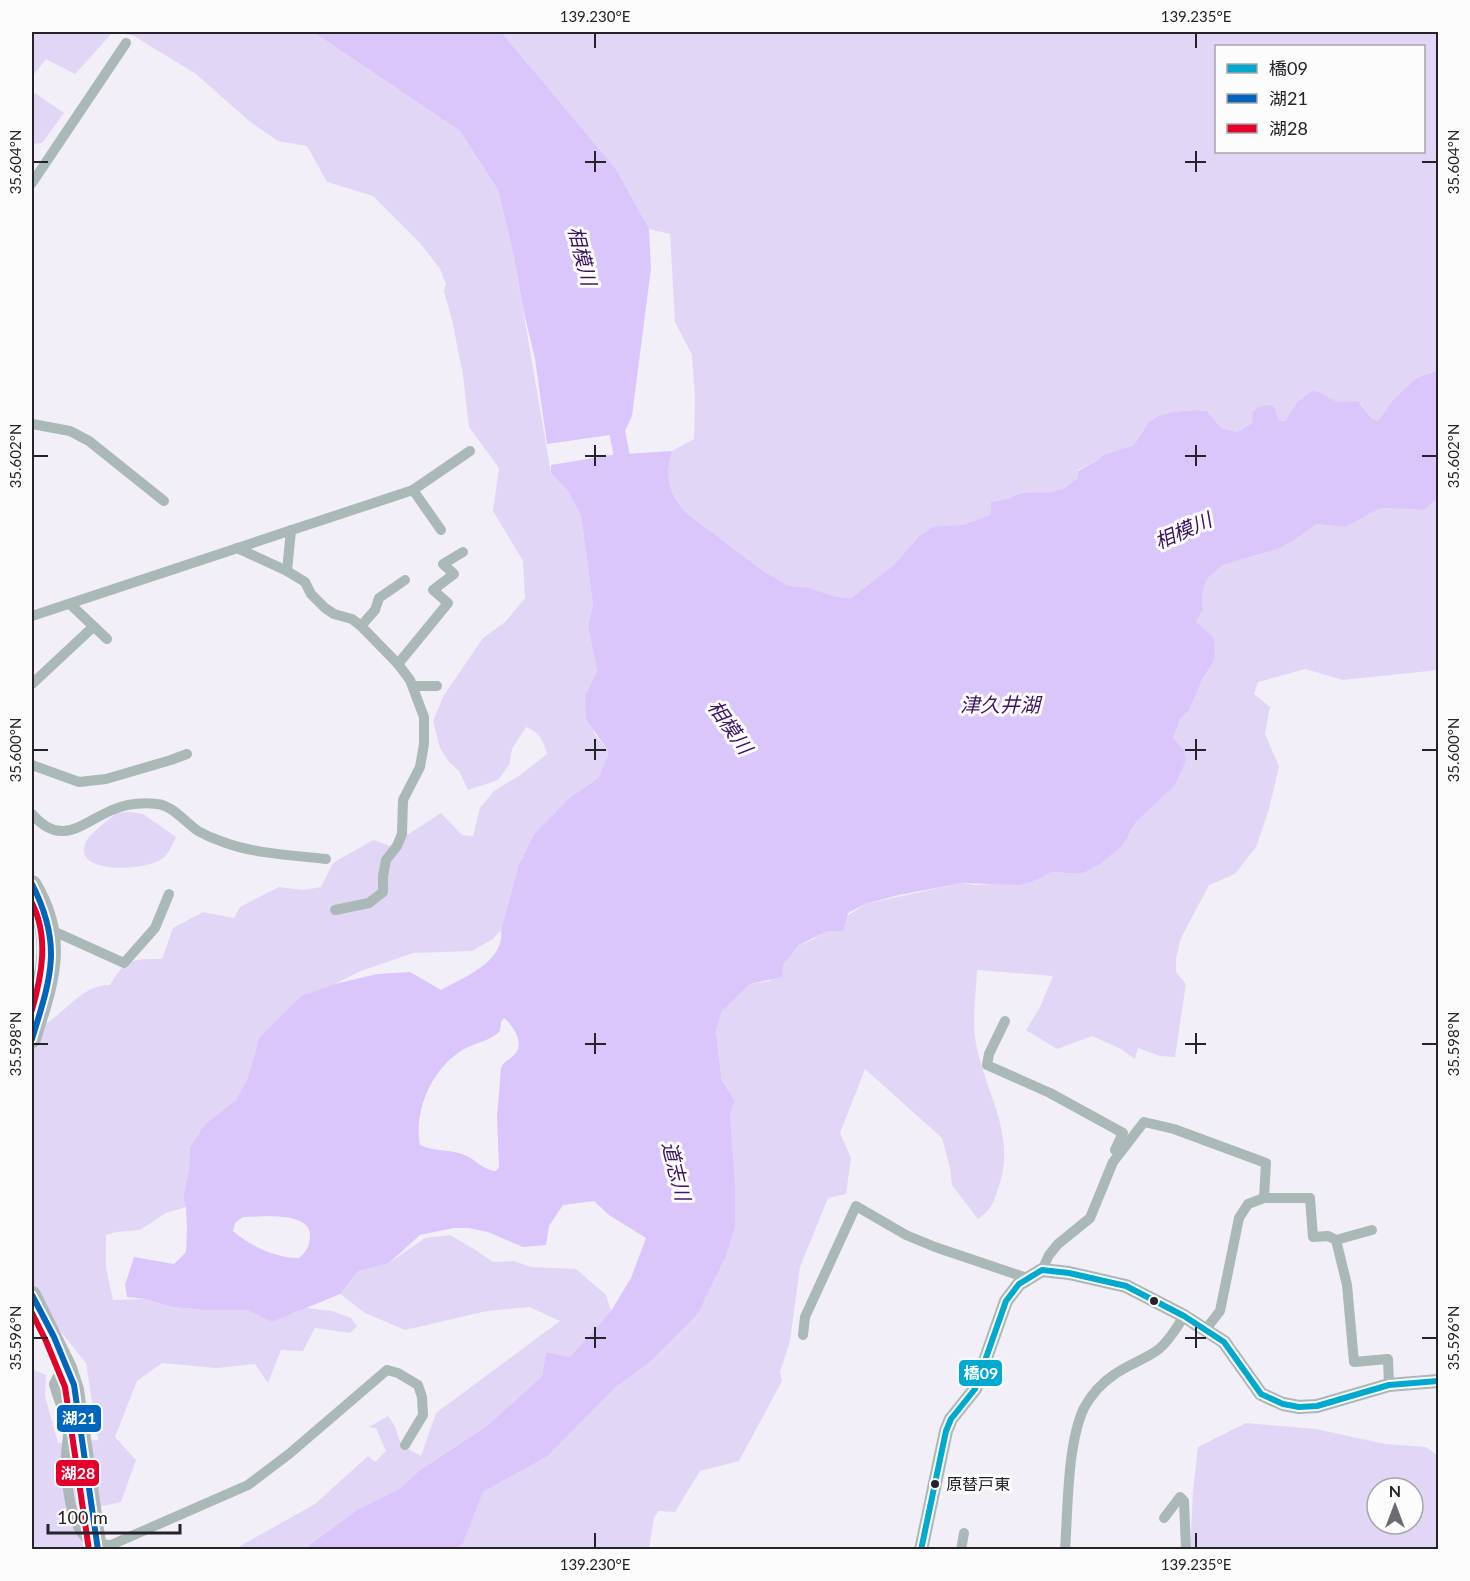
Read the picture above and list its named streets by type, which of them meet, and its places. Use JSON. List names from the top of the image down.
{
  "water": ["相模川", "津久井湖", "道志川"],
  "places": ["原替戸東"],
  "lines": ["transit line 湖21", "transit line 湖28", "transit line 橋09"],
  "legend": ["橋09", "湖21", "湖28"],
  "scale_bar": "100 m",
  "north": "top",
  "coordinates": [
    "139.230°E",
    "139.235°E",
    "35.604°N",
    "35.602°N",
    "35.600°N",
    "35.598°N",
    "35.596°N"
  ]
}
